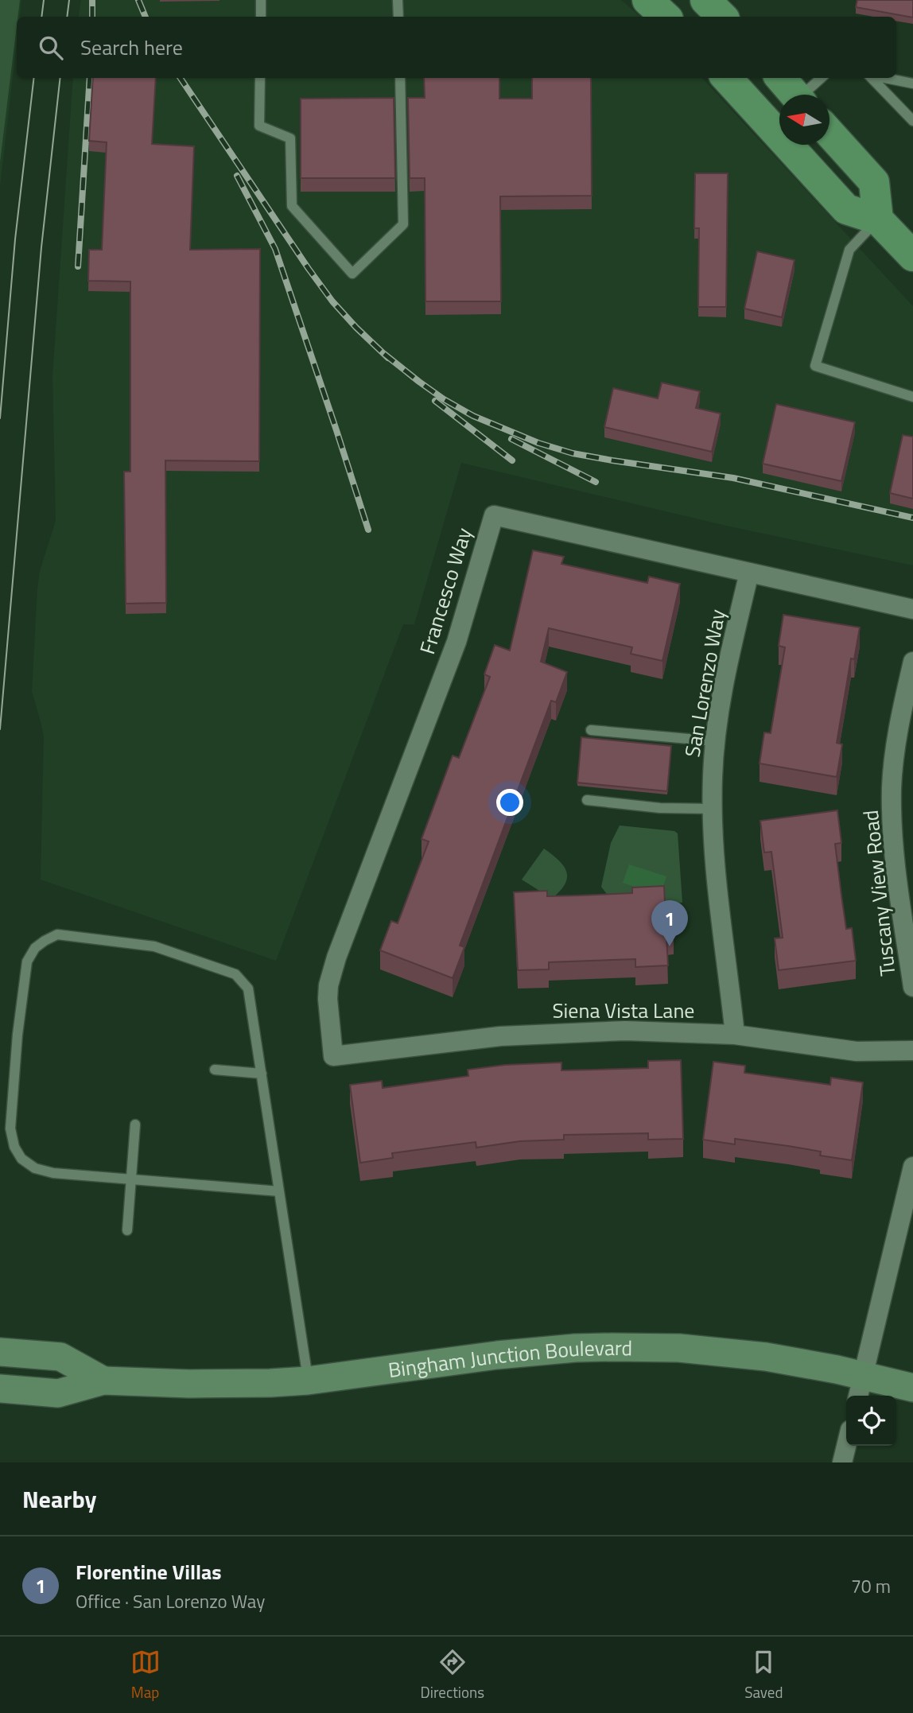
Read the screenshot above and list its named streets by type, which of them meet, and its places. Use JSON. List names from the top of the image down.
{
  "streets": {
    "main road": ["Bingham Junction Boulevard"],
    "street": [
      "Francesco Way",
      "San Lorenzo Way",
      "Tuscany View Road",
      "Siena Vista Lane"
    ]
  },
  "crossings": [
    ["Francesco Way", "San Lorenzo Way"],
    ["Francesco Way", "Siena Vista Lane"],
    ["San Lorenzo Way", "Siena Vista Lane"]
  ],
  "north": "left",
  "page": {
    "search": "Search here",
    "pins": "1",
    "heading": "Nearby",
    "list": [
      {
        "mark": "1",
        "name": "Florentine Villas",
        "note": "Office · San Lorenzo Way",
        "value": "70 m"
      }
    ],
    "nav": ["Map", "Directions", "Saved"]
  }
}
